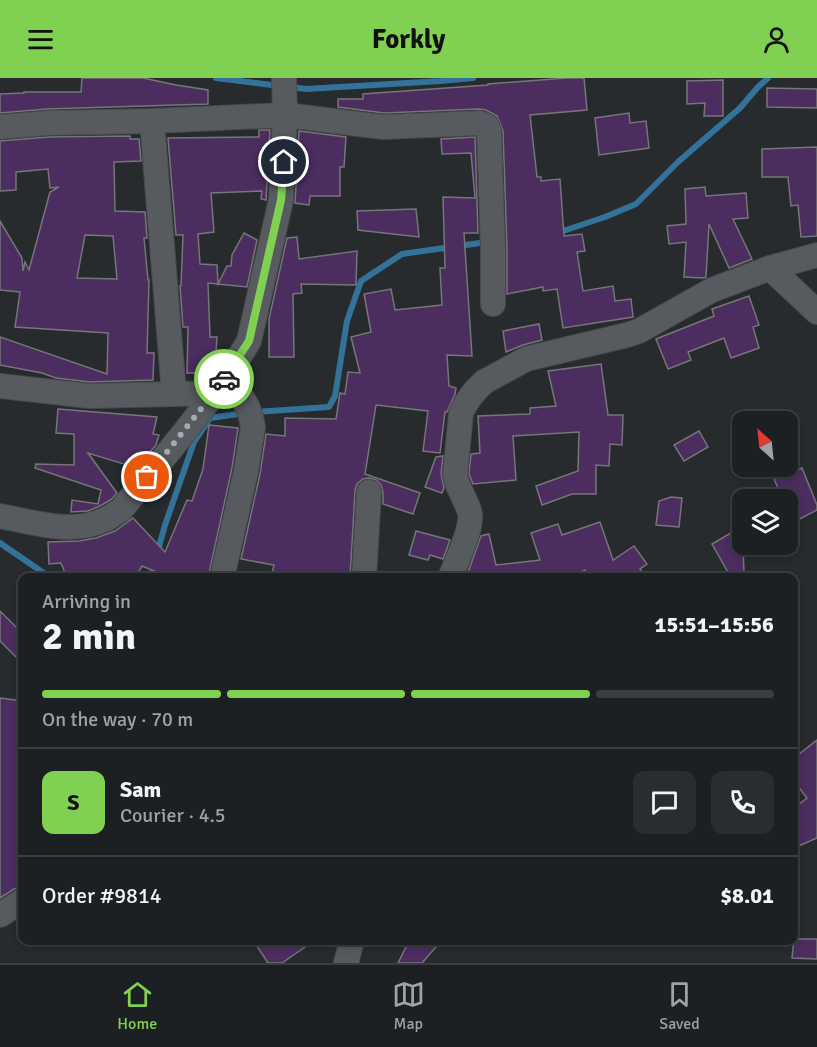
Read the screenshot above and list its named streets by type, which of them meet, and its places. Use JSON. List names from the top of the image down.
{
  "north": "top left",
  "page": {
    "header": "Forkly",
    "heading": ["2 min", "Arriving in", "15:51–15:56"],
    "panel": [
      "Sam",
      "Courier · 4.5",
      "Order #9814",
      "$8.01"
    ],
    "bar": "On the way · 70 m",
    "round": "S",
    "tabs": ["Home", "Map", "Saved"]
  }
}
